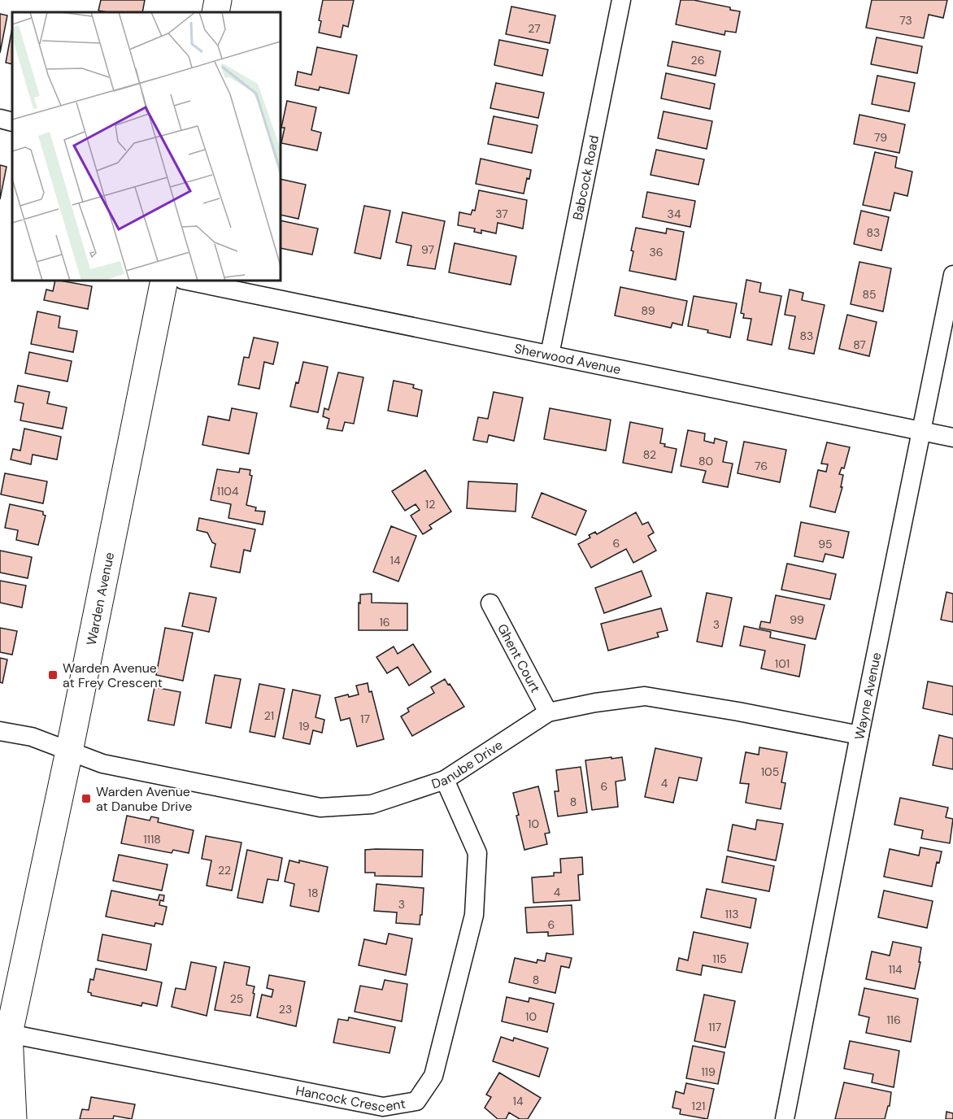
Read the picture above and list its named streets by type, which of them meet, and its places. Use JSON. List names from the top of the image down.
{
  "streets": {
    "main road": ["Warden Avenue"],
    "street": [
      "Babcock Road",
      "Sherwood Avenue",
      "Ghent Court",
      "Wayne Avenue",
      "Danube Drive",
      "Hancock Crescent"
    ]
  },
  "crossings": [
    ["Babcock Road", "Sherwood Avenue"],
    ["Sherwood Avenue", "Wayne Avenue"],
    ["Warden Avenue", "Danube Drive"],
    ["Warden Avenue", "Hancock Crescent"],
    ["Ghent Court", "Danube Drive"],
    ["Wayne Avenue", "Danube Drive"],
    ["Danube Drive", "Hancock Crescent"]
  ],
  "places": {
    "transit": ["Warden Avenue at Frey Crescent", "Warden Avenue at Danube Drive"]
  },
  "house_numbers": [
    "73",
    "27",
    "26",
    "79",
    "37",
    "34",
    "83",
    "97",
    "36",
    "85",
    "89",
    "83",
    "87",
    "82",
    "80",
    "76",
    "1104",
    "12",
    "6",
    "95",
    "14",
    "99",
    "16",
    "3",
    "101",
    "21",
    "17",
    "19",
    "105",
    "4",
    "6",
    "8",
    "10",
    "1118",
    "22",
    "4",
    "18",
    "3",
    "113",
    "6",
    "115",
    "114",
    "8",
    "25",
    "23",
    "10",
    "116",
    "117",
    "119",
    "14",
    "121"
  ]
}
